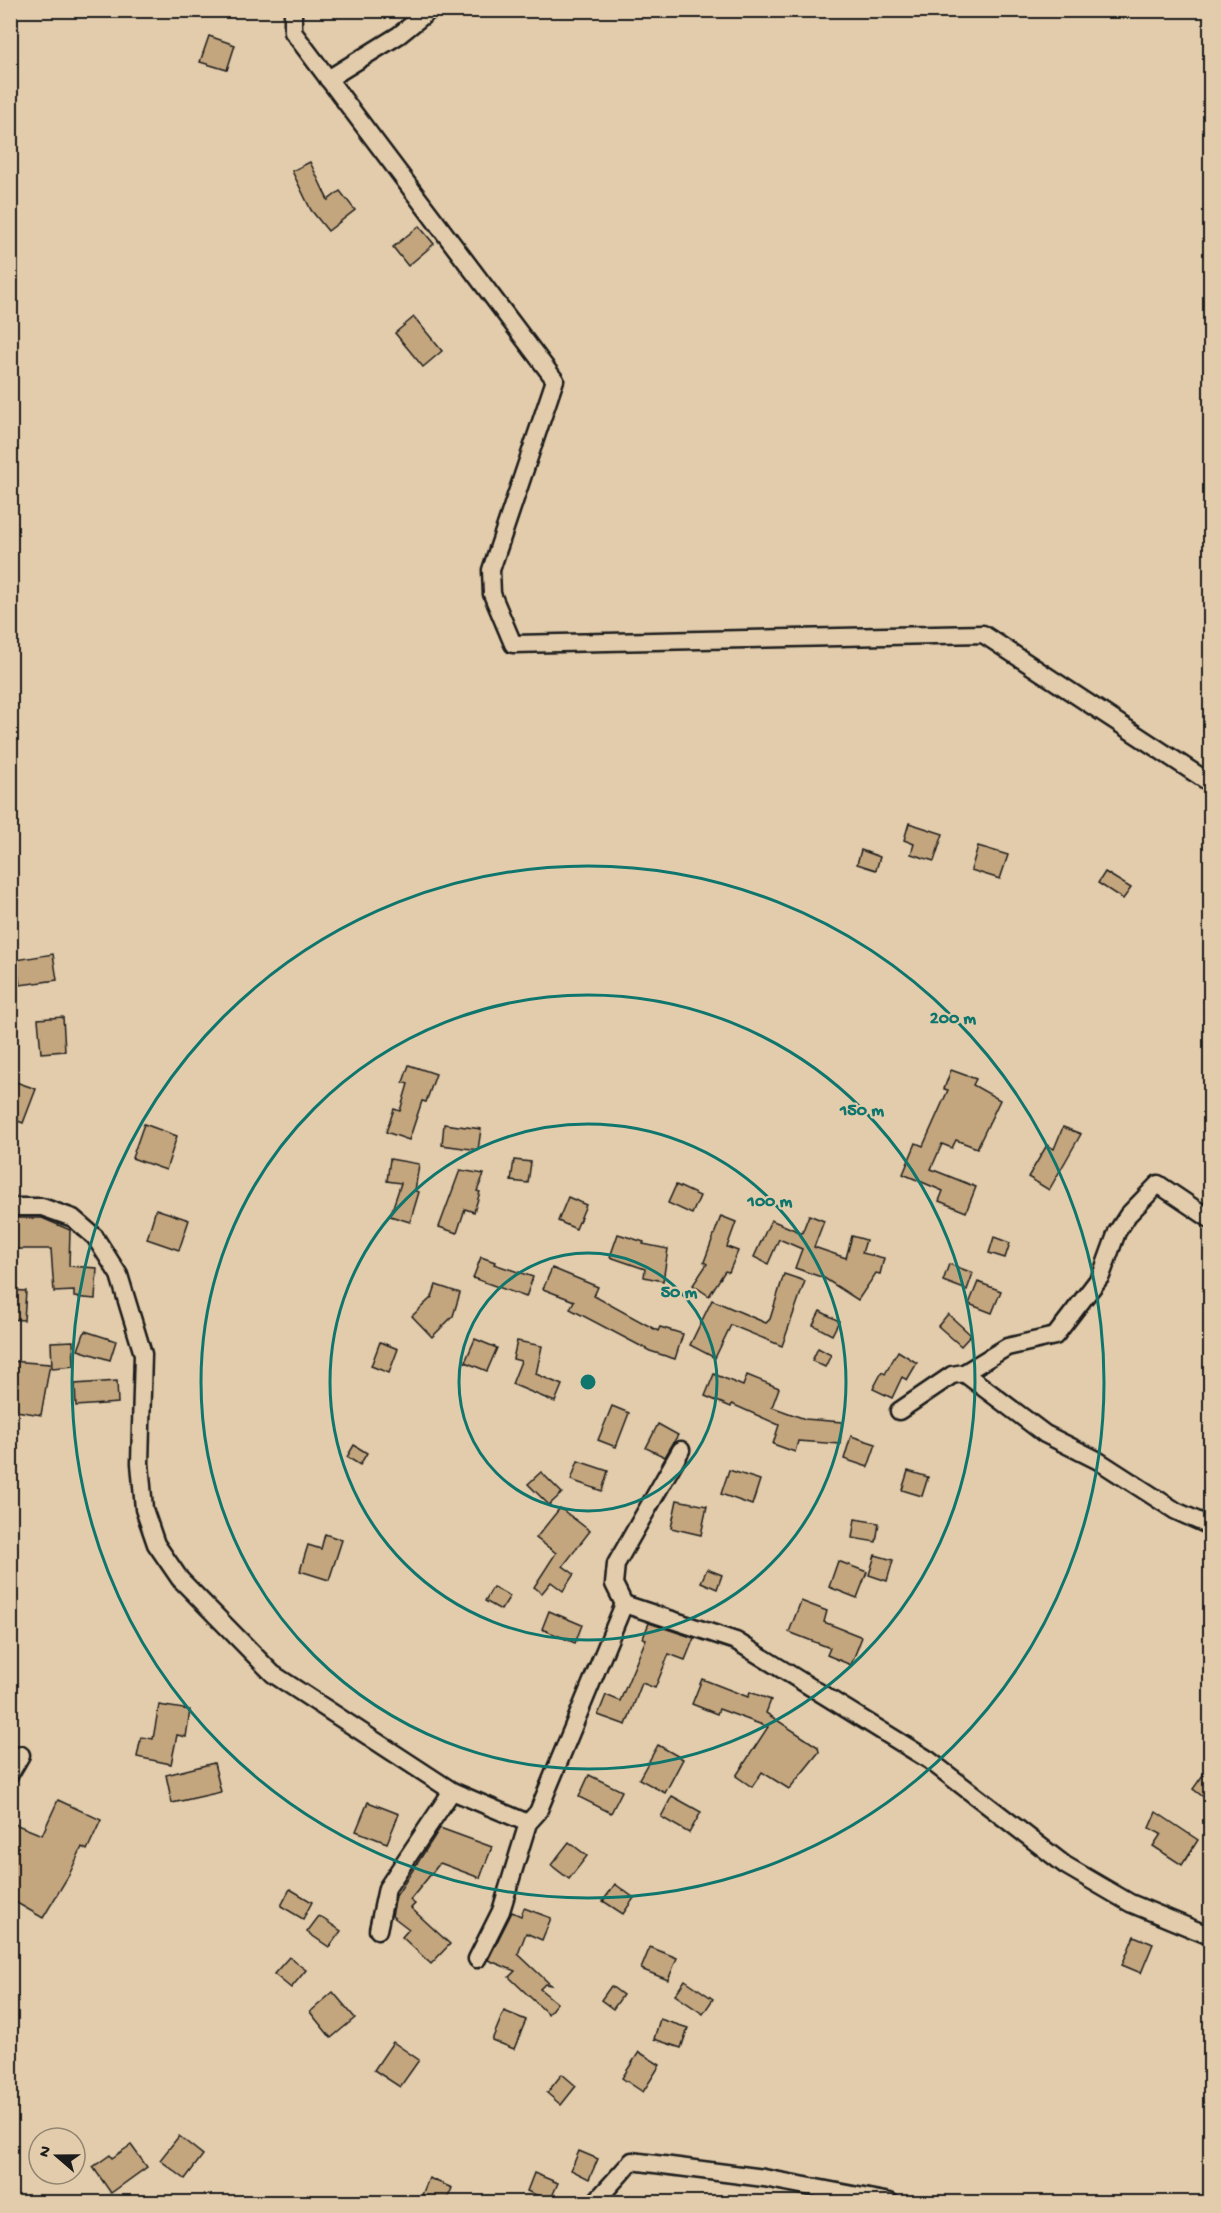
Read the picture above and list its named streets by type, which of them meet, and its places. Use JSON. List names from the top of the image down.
{
  "north": "left",
  "rings": [
    "200 m",
    "150 m",
    "100 m",
    "50 m"
  ]
}
